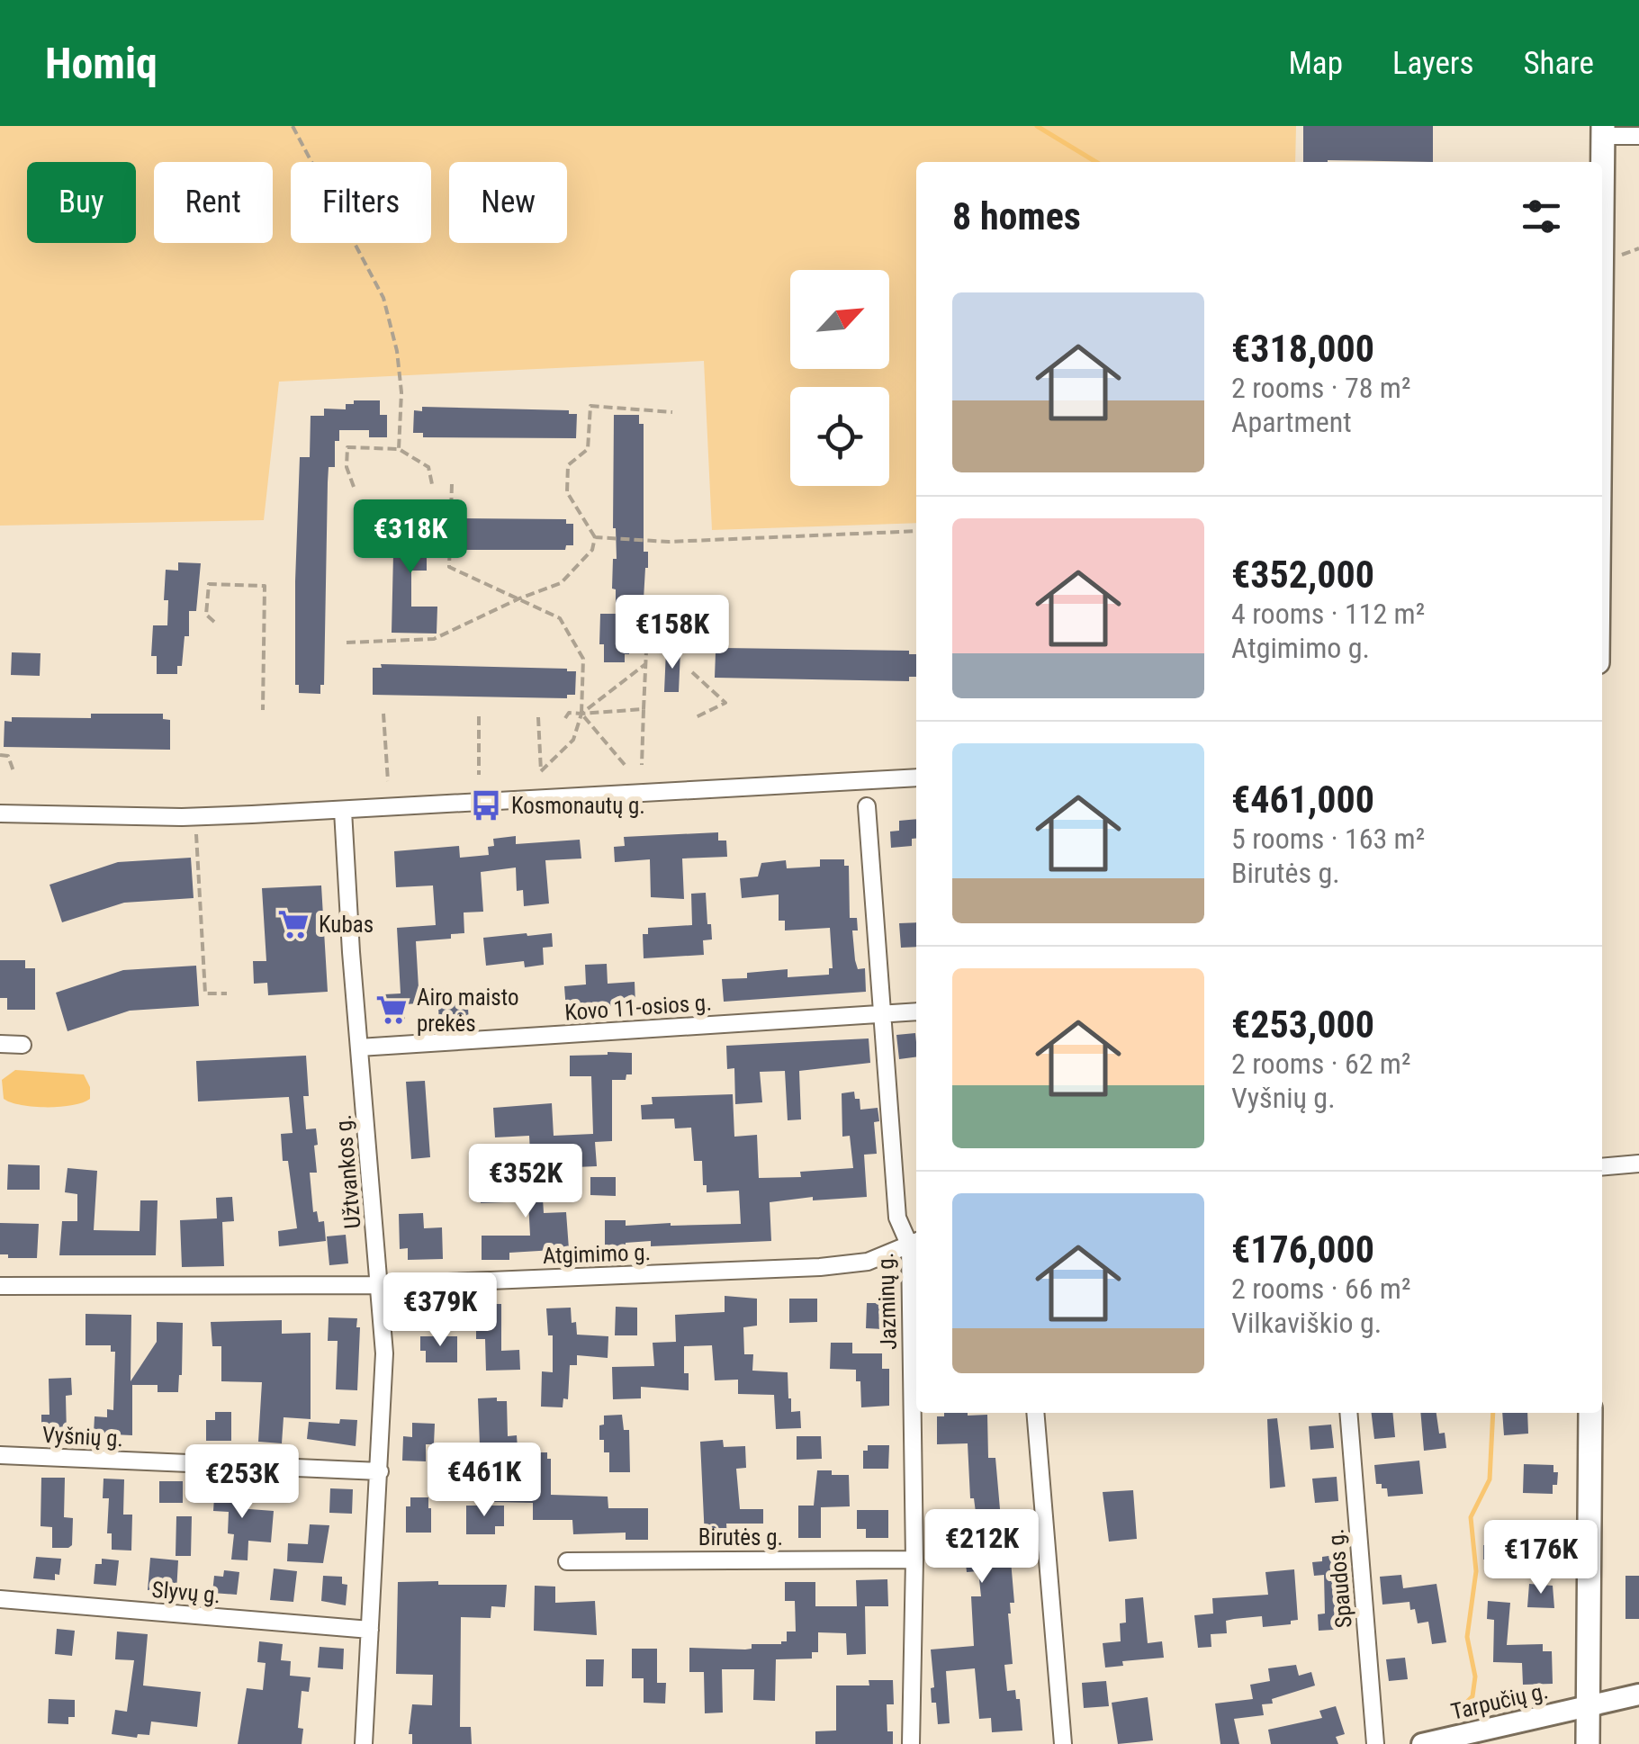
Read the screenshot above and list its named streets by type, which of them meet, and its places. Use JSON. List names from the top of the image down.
{
  "streets": {
    "main road": ["Tarpučių g."],
    "street": [
      "Kovo 11-osios g.",
      "Užtvankos g.",
      "Atgimimo g.",
      "Jazminų g.",
      "Vyšnių g.",
      "Birutės g.",
      "Spaudos g.",
      "Slyvų g."
    ]
  },
  "crossings": [
    ["Kovo 11-osios g.", "Užtvankos g."],
    ["Kovo 11-osios g.", "Jazminų g."],
    ["Užtvankos g.", "Atgimimo g."],
    ["Užtvankos g.", "Vyšnių g."],
    ["Užtvankos g.", "Slyvų g."],
    ["Atgimimo g.", "Jazminų g."],
    ["Jazminų g.", "Birutės g."]
  ],
  "places": {
    "bus stop": ["Kosmonautų g."],
    "supermarket": ["Kubas", "Airo maisto prekės"]
  },
  "north": "top right",
  "page": {
    "header": "Homiq",
    "nav": ["Map", "Layers", "Share"],
    "chip": [
      "Buy",
      "Rent",
      "Filters",
      "New"
    ],
    "heading": "8 homes",
    "list": [
      {
        "name": "€318,000",
        "note": "2 rooms · 78 m² · Apartment"
      },
      {
        "name": "€352,000",
        "note": "4 rooms · 112 m² · Atgimimo g."
      },
      {
        "name": "€461,000",
        "note": "5 rooms · 163 m² · Birutės g."
      },
      {
        "name": "€253,000",
        "note": "2 rooms · 62 m² · Vyšnių g."
      },
      {
        "name": "€176,000",
        "note": "2 rooms · 66 m² · Vilkaviškio g."
      }
    ],
    "price": [
      "€318K",
      "€158K",
      "€352K",
      "€379K",
      "€461K",
      "€253K",
      "€212K",
      "€176K"
    ]
  }
}
